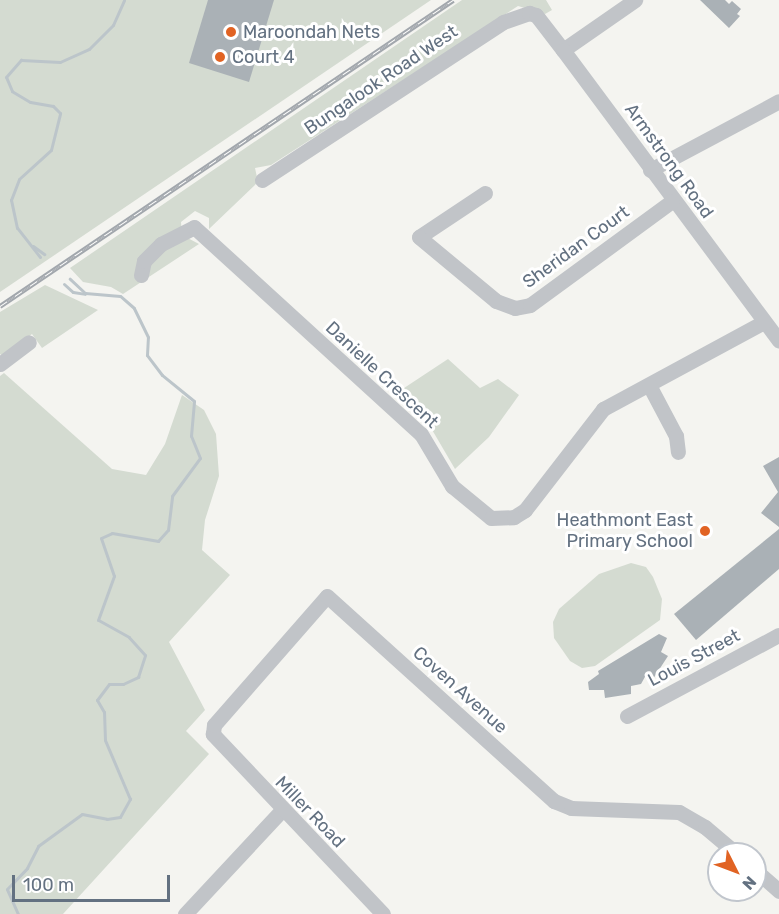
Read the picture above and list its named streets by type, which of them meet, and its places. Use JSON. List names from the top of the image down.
{
  "streets": {
    "street": [
      "Bungalook Road West",
      "Armstrong Road",
      "Sheridan Court",
      "Danielle Crescent",
      "Louis Street",
      "Coven Avenue",
      "Miller Road"
    ]
  },
  "crossings": [
    ["Bungalook Road West", "Armstrong Road"],
    ["Armstrong Road", "Sheridan Court"],
    ["Armstrong Road", "Danielle Crescent"],
    ["Coven Avenue", "Miller Road"]
  ],
  "places": ["Maroondah Nets", "Court 4", "Heathmont East Primary School"],
  "scale_bar": "100 m",
  "north": "bottom right"
}
